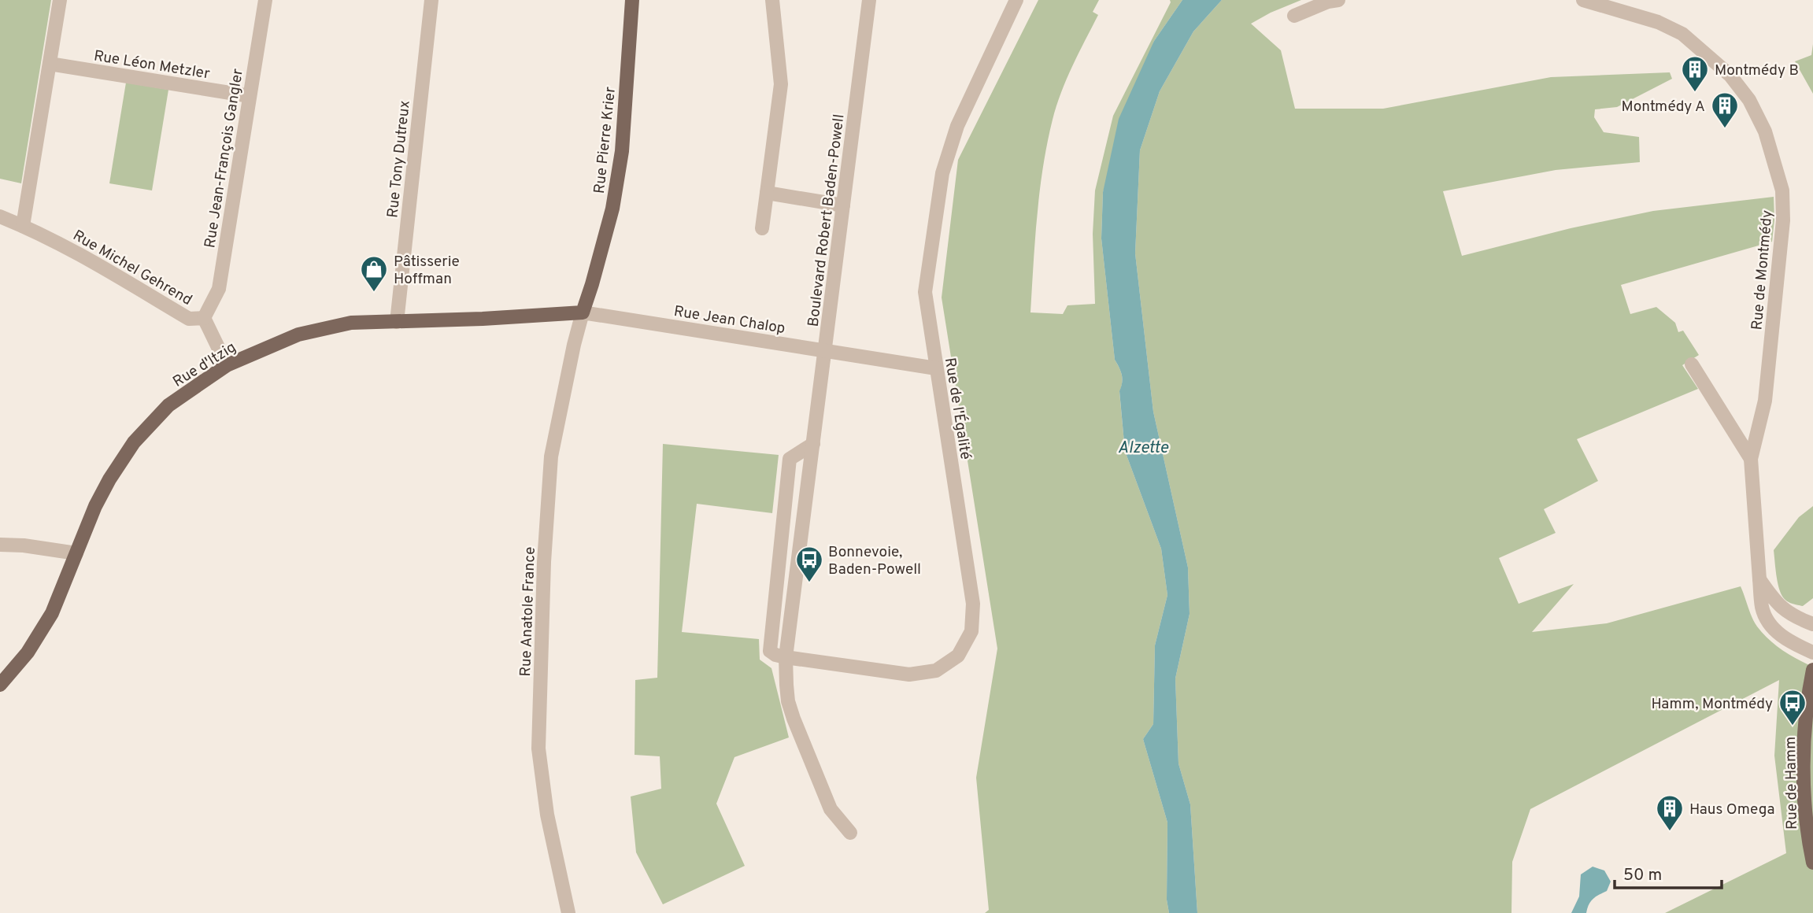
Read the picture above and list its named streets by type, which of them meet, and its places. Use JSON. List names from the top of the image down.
{
  "streets": {
    "main road": ["Rue Pierre Krier", "Rue d'Itzig", "Rue de Hamm"],
    "street": [
      "Rue Léon Metzler",
      "Rue Jean-François Gangler",
      "Rue Tony Dutreux",
      "Boulevard Robert Baden-Powell",
      "Rue Michel Gehrend",
      "Rue de Montmédy",
      "Rue Jean Chalop",
      "Rue de l'Égalité",
      "Rue Anatole France"
    ]
  },
  "crossings": [
    ["Rue Léon Metzler", "Rue Jean-François Gangler"],
    ["Rue Pierre Krier", "Rue Jean Chalop"],
    ["Rue Pierre Krier", "Rue d'Itzig"],
    ["Rue Pierre Krier", "Rue Anatole France"],
    ["Rue Jean-François Gangler", "Rue Michel Gehrend"],
    ["Rue Tony Dutreux", "Rue d'Itzig"],
    ["Boulevard Robert Baden-Powell", "Rue Jean Chalop"],
    ["Boulevard Robert Baden-Powell", "Rue de l'Égalité"],
    ["Rue Michel Gehrend", "Rue d'Itzig"],
    ["Rue Jean Chalop", "Rue d'Itzig"],
    ["Rue Jean Chalop", "Rue de l'Égalité"],
    ["Rue Jean Chalop", "Rue Anatole France"],
    ["Rue d'Itzig", "Rue Anatole France"]
  ],
  "water": ["Alzette"],
  "places": {
    "building": ["Montmédy B", "Montmédy A", "Haus Omega"],
    "shop": ["Pâtisserie Hoffman"],
    "bus stop": ["Bonnevoie, Baden-Powell", "Hamm, Montmédy"]
  },
  "scale_bar": "50 m"
}
